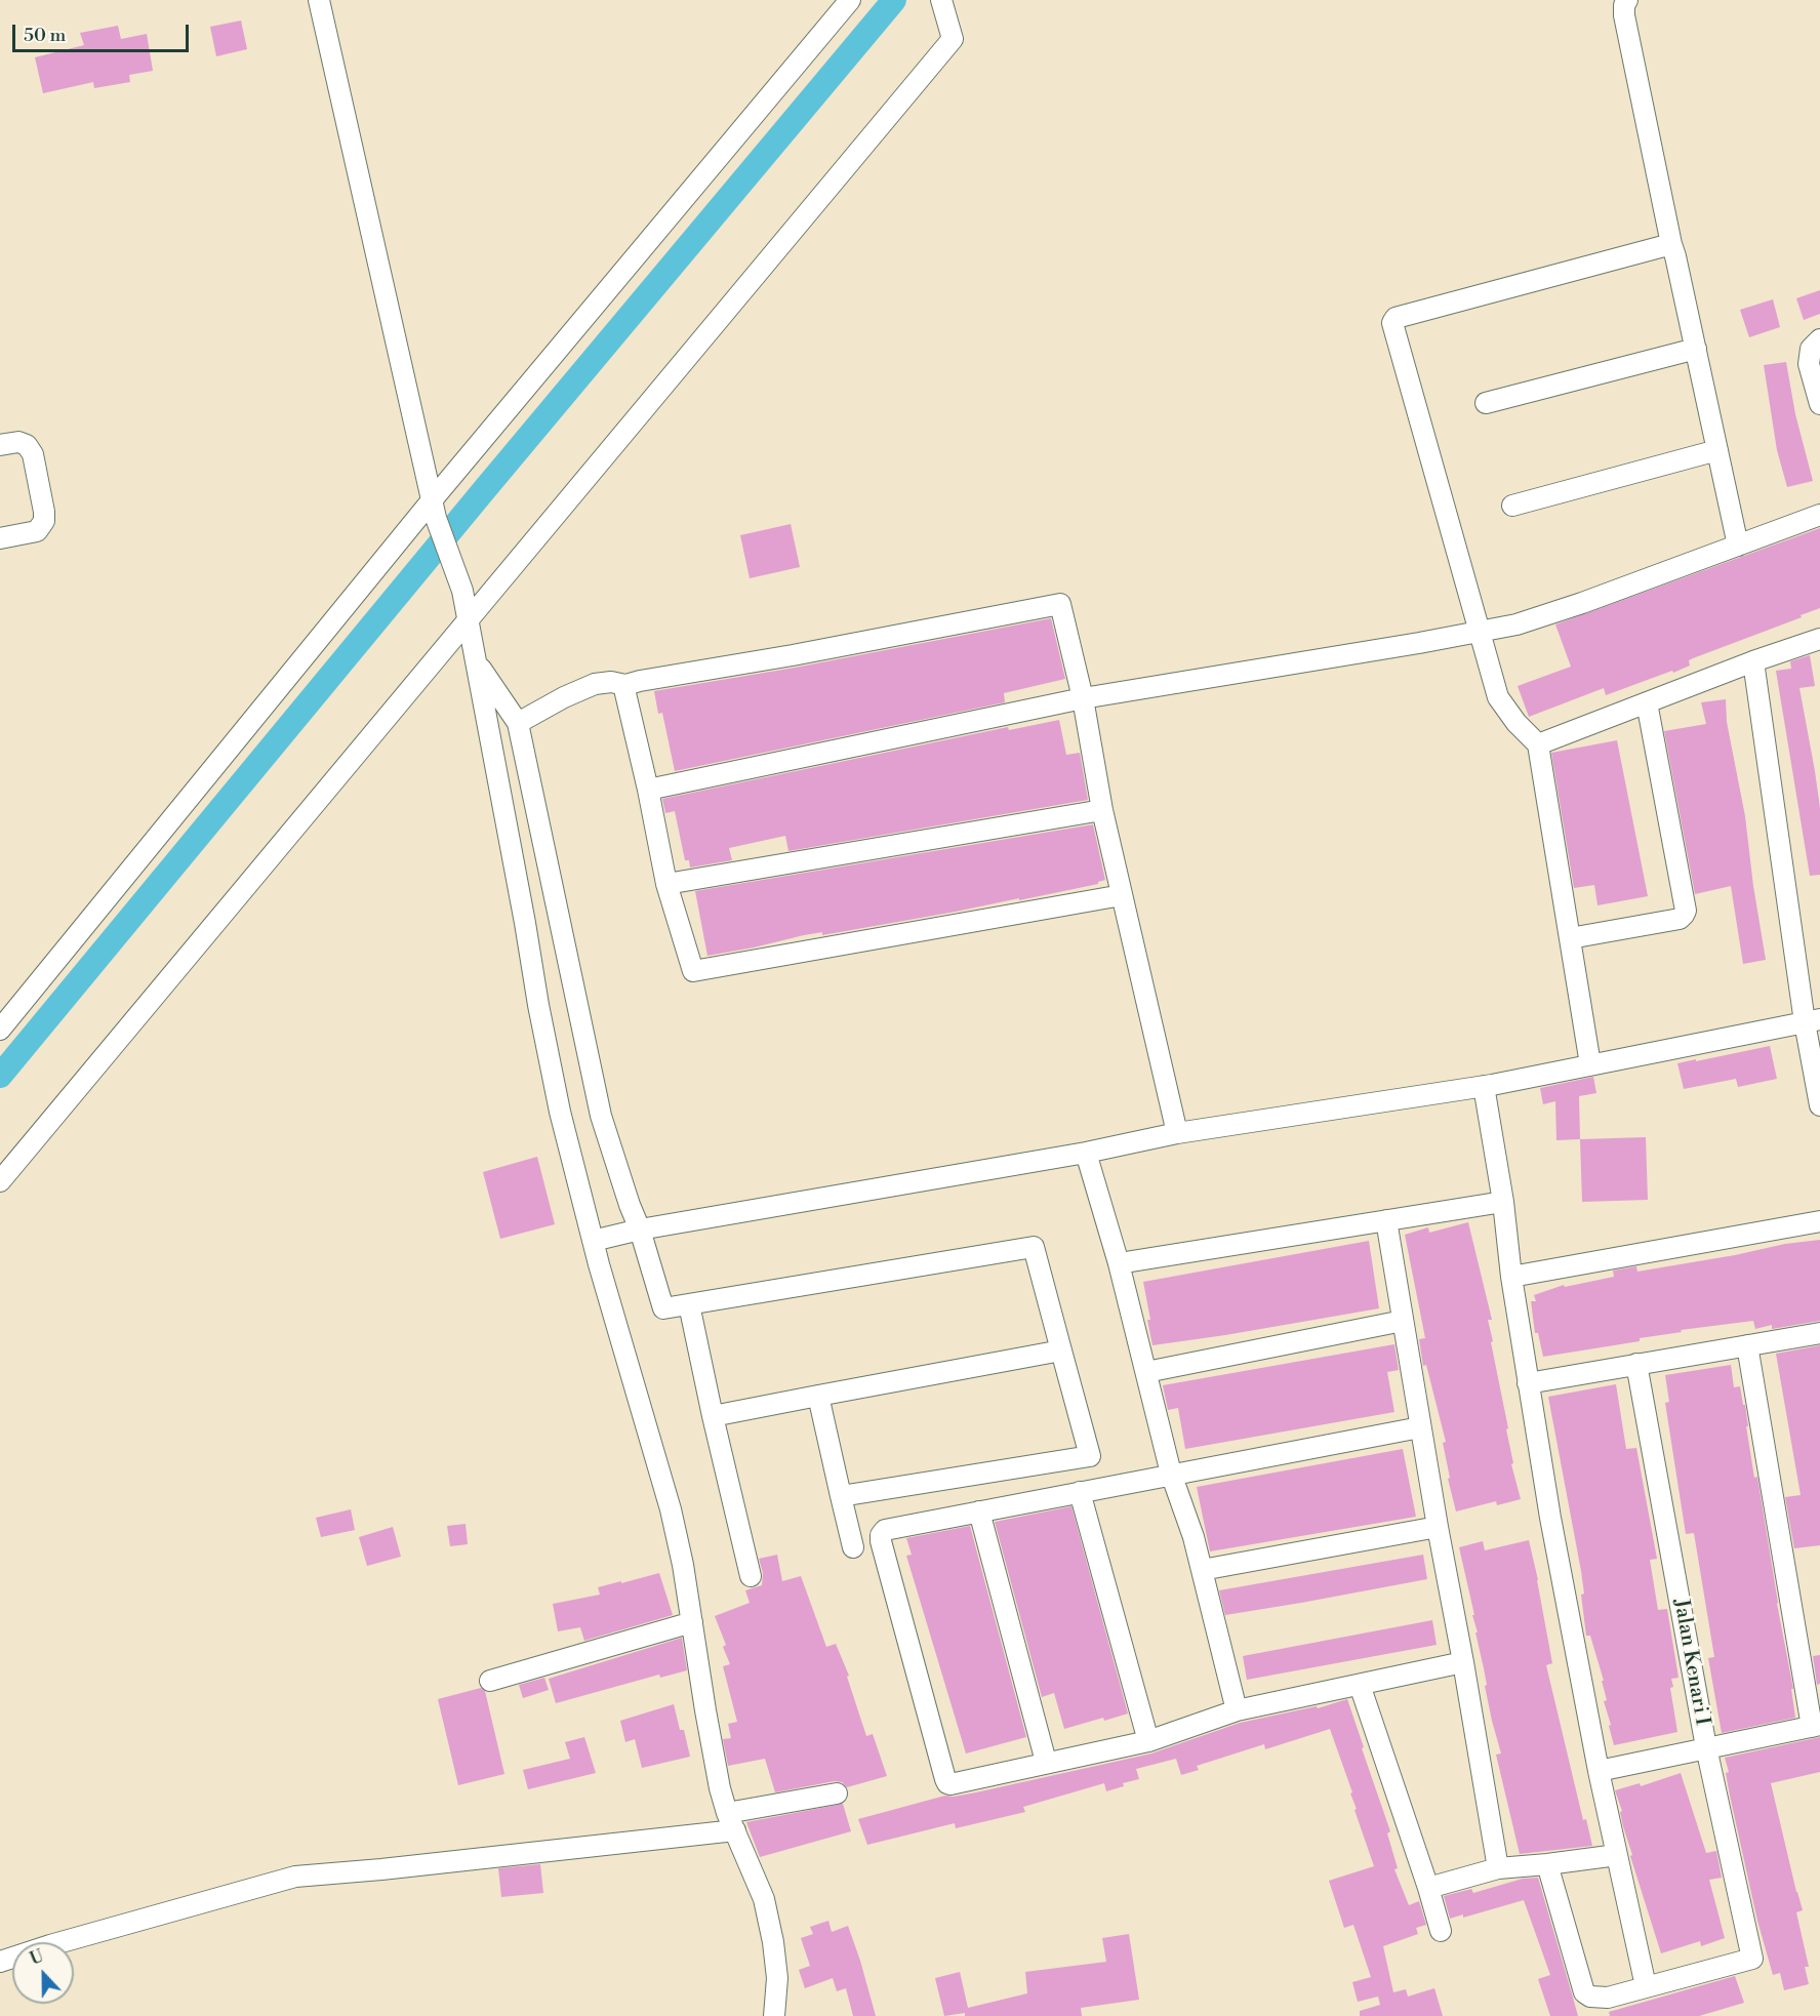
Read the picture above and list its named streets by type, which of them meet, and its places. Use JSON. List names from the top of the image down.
{
  "streets": {
    "street": ["Jalan Kenari I"]
  },
  "scale_bar": "50 m",
  "north": "top"
}
